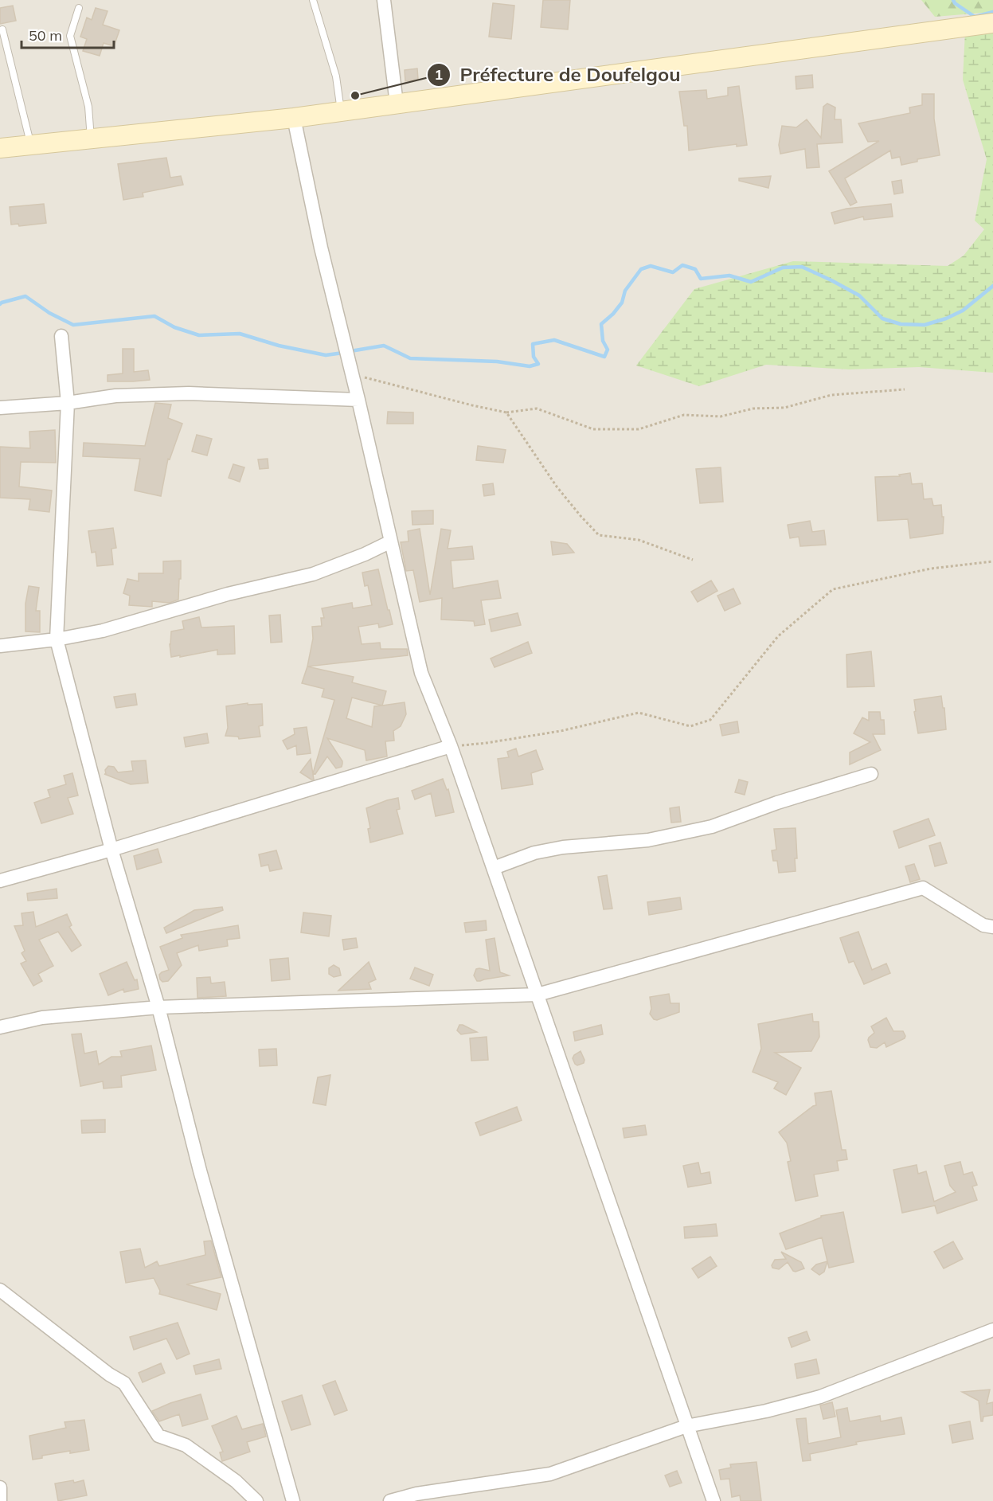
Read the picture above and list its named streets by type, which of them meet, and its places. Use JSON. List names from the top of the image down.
{
  "places": ["Préfecture de Doufelgou"],
  "scale_bar": "50 m"
}
